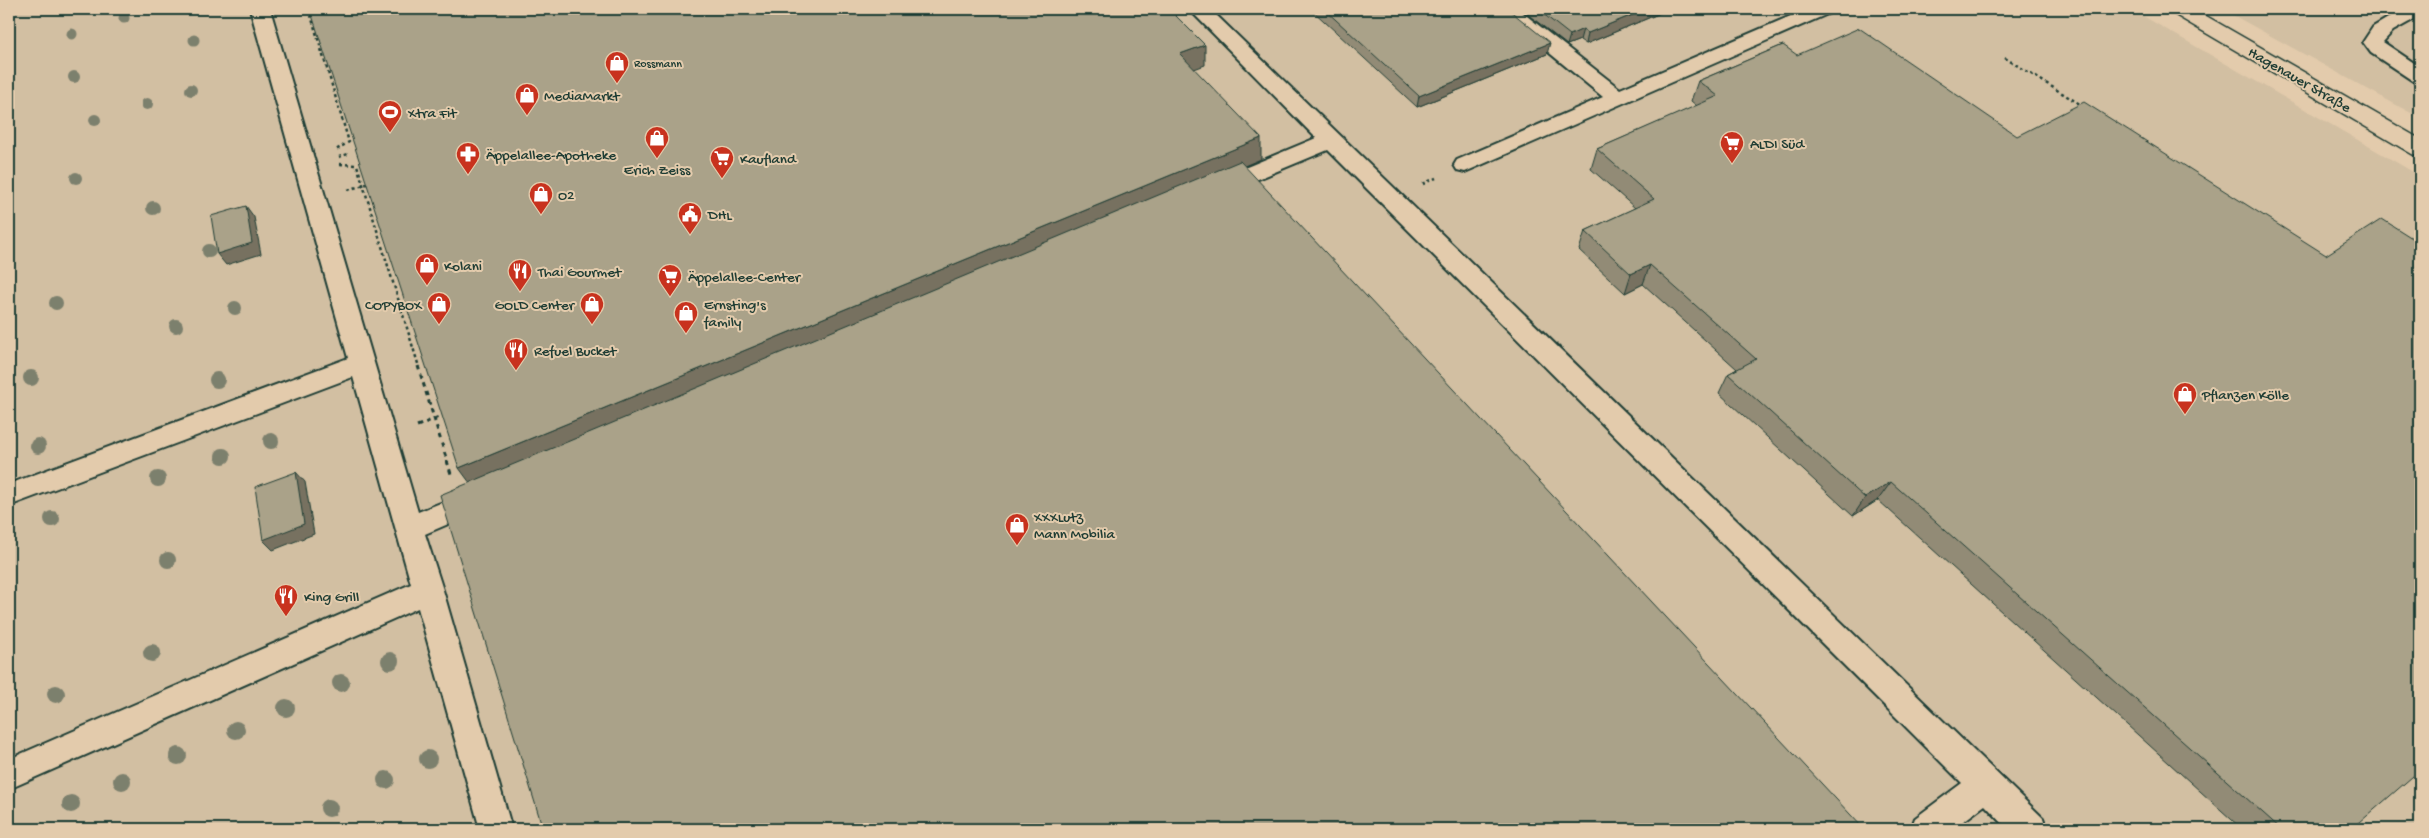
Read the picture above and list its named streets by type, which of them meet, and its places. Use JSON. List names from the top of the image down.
{
  "streets": {
    "street": ["Hagenauer Straße"]
  },
  "places": {
    "shop": [
      "Rossmann",
      "MediaMarkt",
      "Erich Zeiss",
      "O2",
      "Kolani",
      "COPYBOX",
      "GOLD Center",
      "Ernsting's family",
      "Pflanzen Kölle",
      "XXXLutz Mann Mobilia"
    ],
    "sports": ["Xtra Fit"],
    "supermarket": ["ALDI Süd", "Kaufland", "Äppelallee-Center"],
    "pharmacy": ["Äppelallee-Apotheke"],
    "public building": ["DHL"],
    "restaurant": ["Thai Gourmet", "Refuel Bucket", "King Grill"]
  }
}
